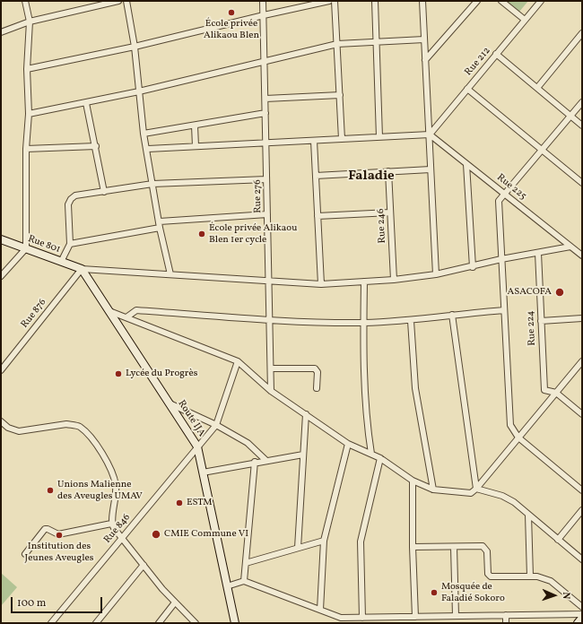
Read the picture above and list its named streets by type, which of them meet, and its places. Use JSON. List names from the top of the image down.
{
  "streets": {
    "street": [
      "Rue 212",
      "Rue 225",
      "Rue 276",
      "Rue 246",
      "Rue 801",
      "Rue 876",
      "Rue 224",
      "Route IJA",
      "Rue 846"
    ]
  },
  "crossings": [
    ["Rue 212", "Rue 225"],
    ["Rue 801", "Rue 876"],
    ["Rue 801", "Route IJA"],
    ["Rue 876", "Route IJA"],
    ["Route IJA", "Rue 846"]
  ],
  "districts": ["Faladie"],
  "places": [
    "École privée Alikaou Blen",
    "École privée Alikaou Blen 1er cycle",
    "ASACOFA",
    "Lycée du Progrès",
    "Unions Malienne des Aveugles UMAV",
    "ESTM",
    "CMIE Commune VI",
    "Institution des Jeunes Aveugles",
    "Mosquée de Faladié Sokoro"
  ],
  "scale_bar": "100 m",
  "north": "right"
}
